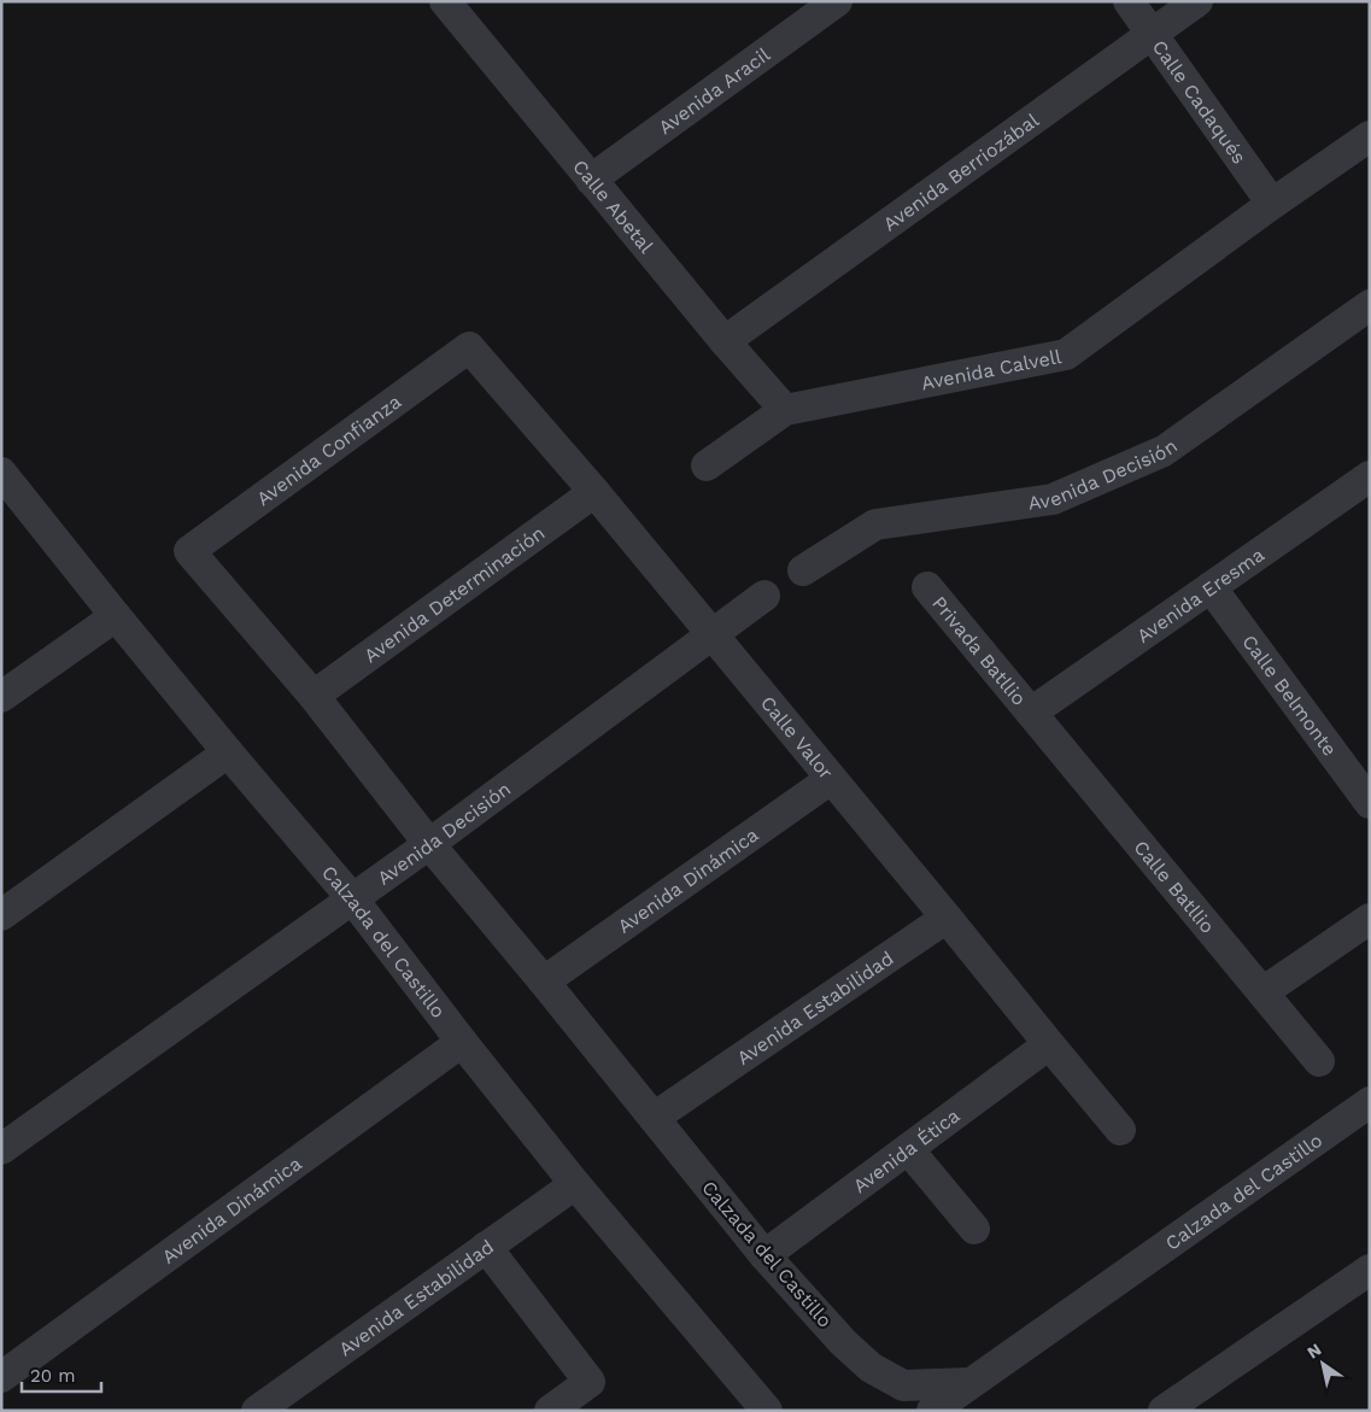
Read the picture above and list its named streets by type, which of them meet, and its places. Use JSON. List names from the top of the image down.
{
  "streets": {
    "street": [
      "Avenida Aracil",
      "Calle Cadaqués",
      "Avenida Berriozábal",
      "Calle Abetal",
      "Avenida Calvell",
      "Avenida Confianza",
      "Avenida Decisión",
      "Avenida Determinación",
      "Avenida Eresma",
      "Privada Batllio",
      "Calle Belmonte",
      "Calle Valor",
      "Avenida Dinámica",
      "Calle Batllio",
      "Calzada del Castillo",
      "Avenida Estabilidad",
      "Avenida Ética"
    ]
  },
  "crossings": [
    ["Avenida Aracil", "Calle Abetal"],
    ["Calle Cadaqués", "Avenida Berriozábal"],
    ["Calle Cadaqués", "Avenida Calvell"],
    ["Avenida Berriozábal", "Calle Abetal"],
    ["Calle Abetal", "Avenida Calvell"],
    ["Avenida Confianza", "Calle Valor"],
    ["Avenida Confianza", "Calzada del Castillo"],
    ["Avenida Decisión", "Calle Valor"],
    ["Avenida Decisión", "Calzada del Castillo"],
    ["Avenida Determinación", "Calle Valor"],
    ["Avenida Determinación", "Calzada del Castillo"],
    ["Avenida Eresma", "Privada Batllio"],
    ["Avenida Eresma", "Calle Belmonte"],
    ["Avenida Eresma", "Calle Batllio"],
    ["Privada Batllio", "Calle Batllio"],
    ["Calle Valor", "Avenida Dinámica"],
    ["Calle Valor", "Avenida Estabilidad"],
    ["Calle Valor", "Avenida Ética"],
    ["Avenida Dinámica", "Calzada del Castillo"],
    ["Calzada del Castillo", "Avenida Estabilidad"],
    ["Calzada del Castillo", "Avenida Ética"]
  ],
  "scale_bar": "20 m",
  "north": "top left"
}
